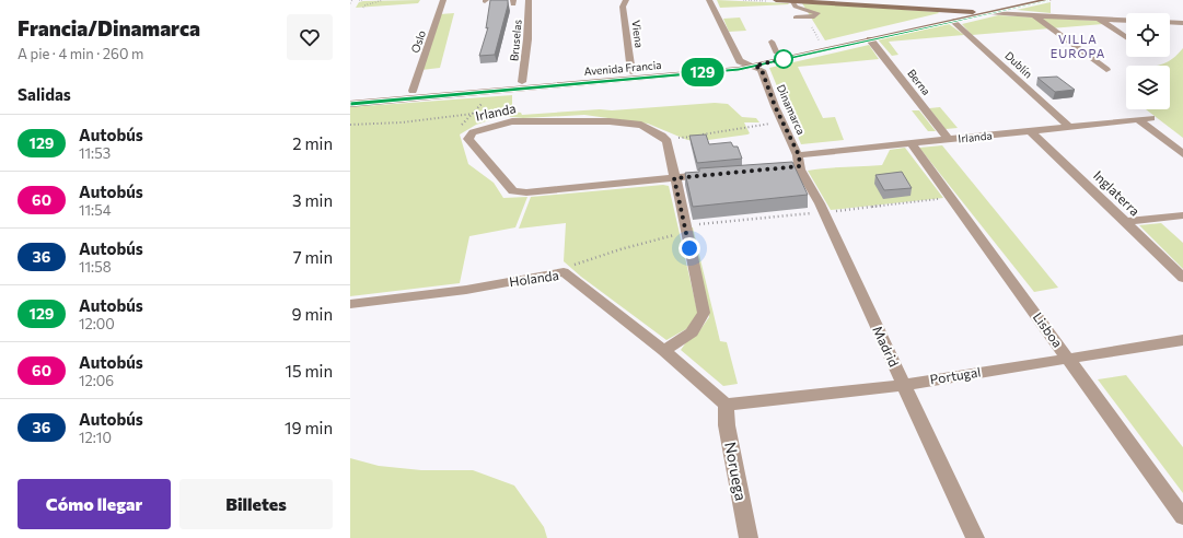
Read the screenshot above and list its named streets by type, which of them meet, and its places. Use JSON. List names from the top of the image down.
{
  "streets": {
    "main road": ["Avenida Francia"],
    "street": [
      "Viena",
      "Bruselas",
      "Oslo",
      "Dublín",
      "Berna",
      "Dinamarca",
      "Irlanda",
      "Inglaterra",
      "Holanda",
      "Lisboa",
      "Madrid",
      "Portugal",
      "Noruega"
    ]
  },
  "crossings": [
    ["Viena", "Avenida Francia"],
    ["Bruselas", "Avenida Francia"],
    ["Oslo", "Avenida Francia"],
    ["Dublín", "Avenida Francia"],
    ["Dublín", "Irlanda"],
    ["Avenida Francia", "Berna"],
    ["Avenida Francia", "Dinamarca"],
    ["Berna", "Irlanda"],
    ["Dinamarca", "Irlanda"],
    ["Dinamarca", "Madrid"],
    ["Irlanda", "Inglaterra"],
    ["Irlanda", "Lisboa"],
    ["Irlanda", "Madrid"],
    ["Holanda", "Portugal"],
    ["Holanda", "Noruega"],
    ["Lisboa", "Portugal"],
    ["Madrid", "Portugal"],
    ["Portugal", "Noruega"]
  ],
  "districts": ["VILLA EUROPA"],
  "lines": ["bus line 129"],
  "page": {
    "heading": [
      ["Francia/Dinamarca", "A pie · 4 min · 260 m"],
      "Salidas"
    ],
    "on_map": "129",
    "list": [
      {
        "mark": "129",
        "name": "Autobús",
        "note": "11:53",
        "value": "2 min"
      },
      {
        "mark": "60",
        "name": "Autobús",
        "note": "11:54",
        "value": "3 min"
      },
      {
        "mark": "36",
        "name": "Autobús",
        "note": "11:58",
        "value": "7 min"
      },
      {
        "mark": "129",
        "name": "Autobús",
        "note": "12:00",
        "value": "9 min"
      },
      {
        "mark": "60",
        "name": "Autobús",
        "note": "12:06",
        "value": "15 min"
      },
      {
        "mark": "36",
        "name": "Autobús",
        "note": "12:10",
        "value": "19 min"
      }
    ],
    "buttons": ["Cómo llegar", "Billetes"]
  }
}
